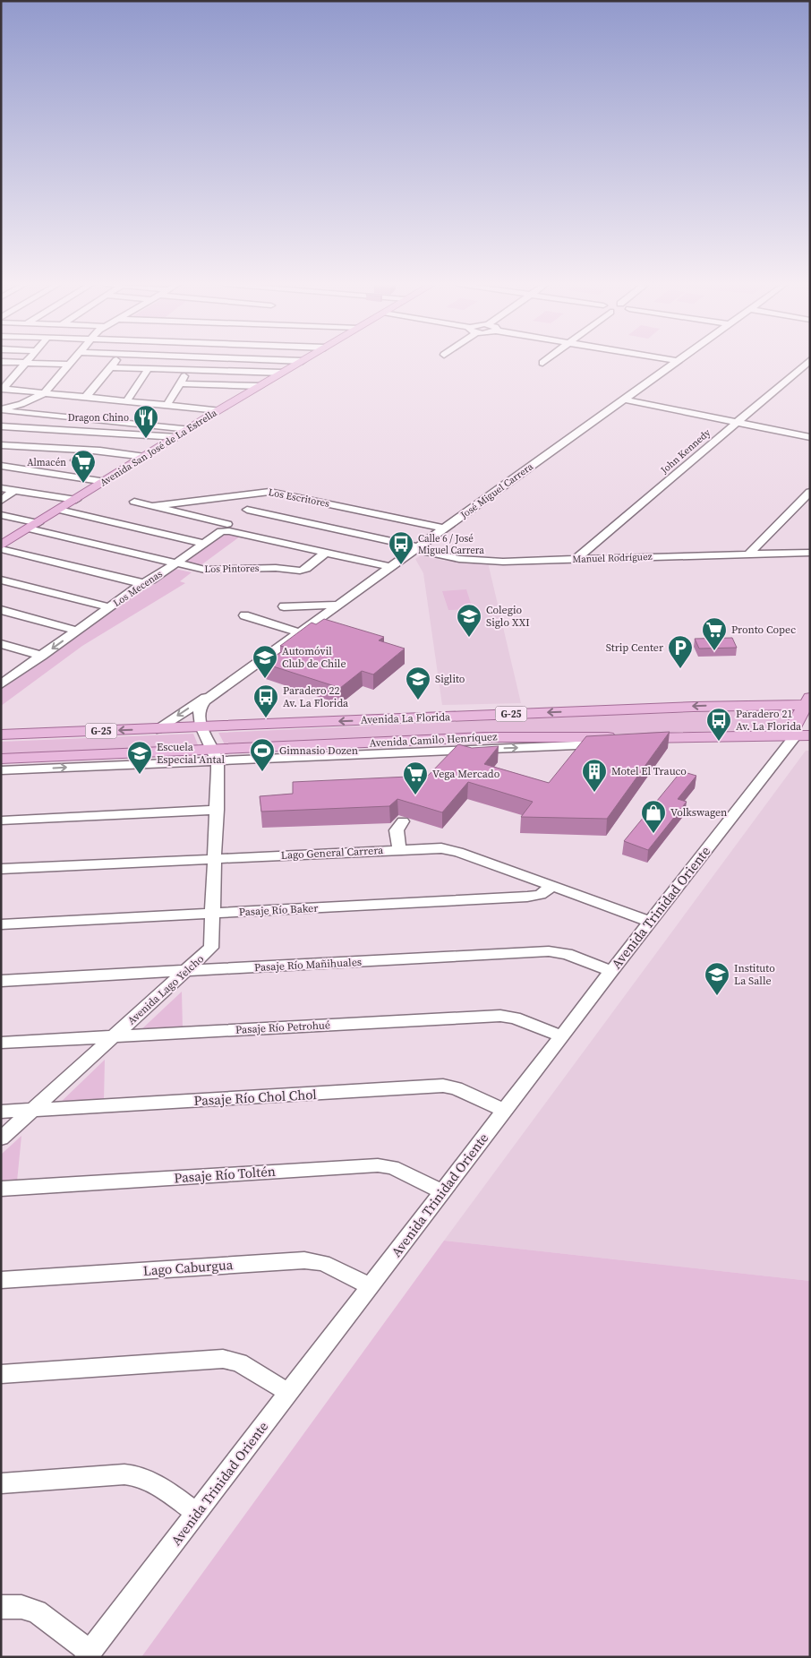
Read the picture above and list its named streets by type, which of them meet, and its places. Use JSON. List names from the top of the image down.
{
  "streets": {
    "main road": [
      "Avenida San José de La Estrella",
      "G-25",
      "Avenida La Florida",
      "Avenida Camilo Henríquez",
      "Avenida Trinidad Oriente"
    ],
    "street": [
      "John Kennedy",
      "José Miguel Carrera",
      "Los Escritores",
      "Manuel Rodríguez",
      "Los Pintores",
      "Los Mecenas",
      "Lago General Carrera",
      "Pasaje Río Baker",
      "Pasaje Río Mañihuales",
      "Avenida Lago Yelcho",
      "Pasaje Río Petrohué",
      "Pasaje Río Chol Chol",
      "Pasaje Río Toltén",
      "Lago Caburgua"
    ]
  },
  "crossings": [
    ["Avenida San José de La Estrella", "Los Pintores"],
    ["John Kennedy", "Manuel Rodríguez"],
    ["José Miguel Carrera", "Los Escritores"],
    ["José Miguel Carrera", "Manuel Rodríguez"],
    ["José Miguel Carrera", "Avenida La Florida"],
    ["José Miguel Carrera", "Avenida Camilo Henríquez"],
    ["José Miguel Carrera", "Avenida Lago Yelcho"],
    ["Los Escritores", "Los Mecenas"],
    ["Manuel Rodríguez", "Los Mecenas"],
    ["Los Pintores", "Los Mecenas"],
    ["Avenida La Florida", "Avenida Trinidad Oriente"],
    ["Avenida Camilo Henríquez", "Avenida Trinidad Oriente"],
    ["Avenida Camilo Henríquez", "Avenida Lago Yelcho"],
    ["Lago General Carrera", "Avenida Trinidad Oriente"],
    ["Lago General Carrera", "Pasaje Río Baker"],
    ["Lago General Carrera", "Avenida Lago Yelcho"],
    ["Avenida Trinidad Oriente", "Pasaje Río Mañihuales"],
    ["Avenida Trinidad Oriente", "Pasaje Río Petrohué"],
    ["Avenida Trinidad Oriente", "Pasaje Río Chol Chol"],
    ["Avenida Trinidad Oriente", "Pasaje Río Toltén"],
    ["Avenida Trinidad Oriente", "Lago Caburgua"],
    ["Pasaje Río Baker", "Avenida Lago Yelcho"],
    ["Pasaje Río Mañihuales", "Avenida Lago Yelcho"],
    ["Avenida Lago Yelcho", "Pasaje Río Petrohué"],
    ["Avenida Lago Yelcho", "Pasaje Río Chol Chol"]
  ],
  "one_way": ["Avenida La Florida"],
  "places": {
    "restaurant": ["Dragon Chino"],
    "supermarket": ["Almacén", "Pronto Copec", "Vega Mercado"],
    "bus stop": ["Calle 6 / José Miguel Carrera", "Paradero 22 Av. La Florida", "Paradero 21 Av. La Florida"],
    "school or university": [
      "Colegio Siglo XXI",
      "Automóvil Club de Chile",
      "Siglito",
      "Escuela Especial Antal",
      "Instituto La Salle"
    ],
    "parking": ["Strip Center"],
    "sports": ["Gimnasio Dozen"],
    "building": ["Motel El Trauco"],
    "shop": ["Volkswagen"]
  }
}
